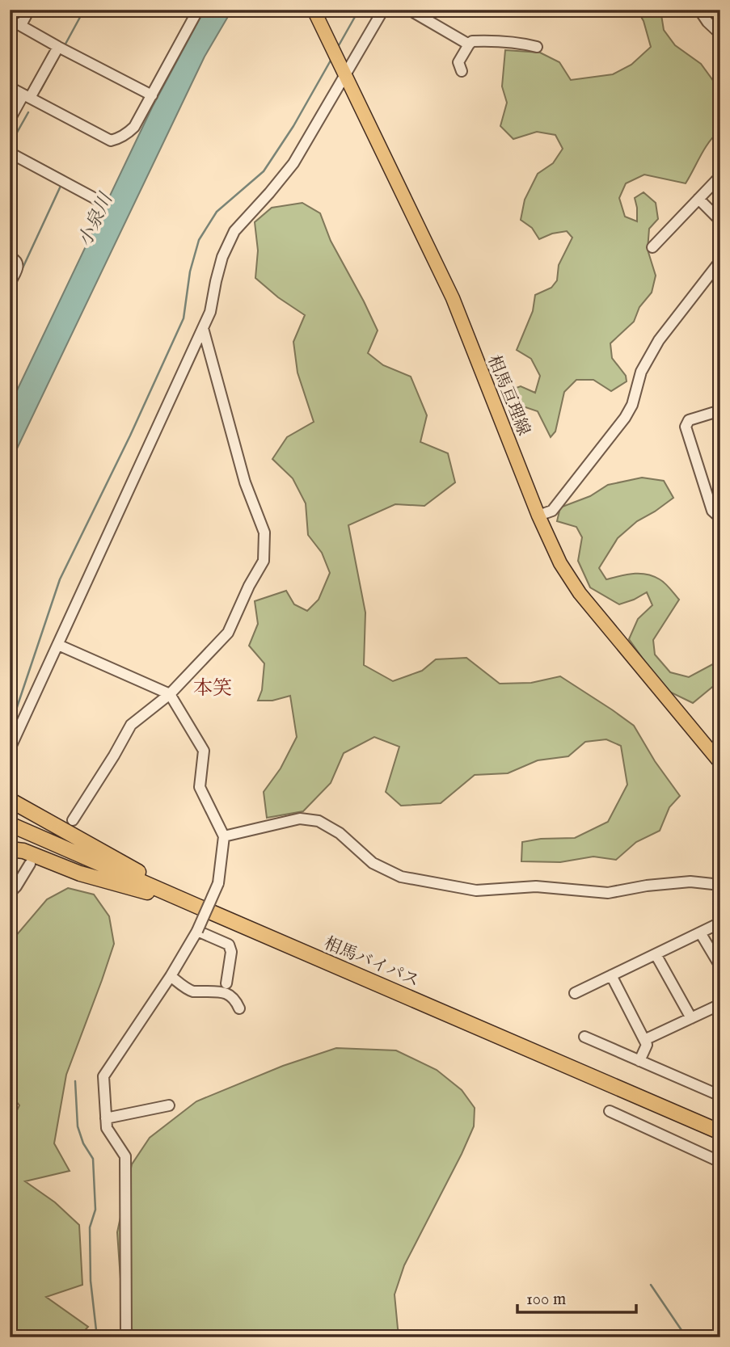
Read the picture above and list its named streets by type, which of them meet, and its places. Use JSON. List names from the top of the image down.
{
  "streets": {
    "highway": ["相馬バイパス"],
    "main road": ["相馬亘理線"]
  },
  "districts": ["本笑"],
  "water": ["小泉川"],
  "scale_bar": "100 m"
}
